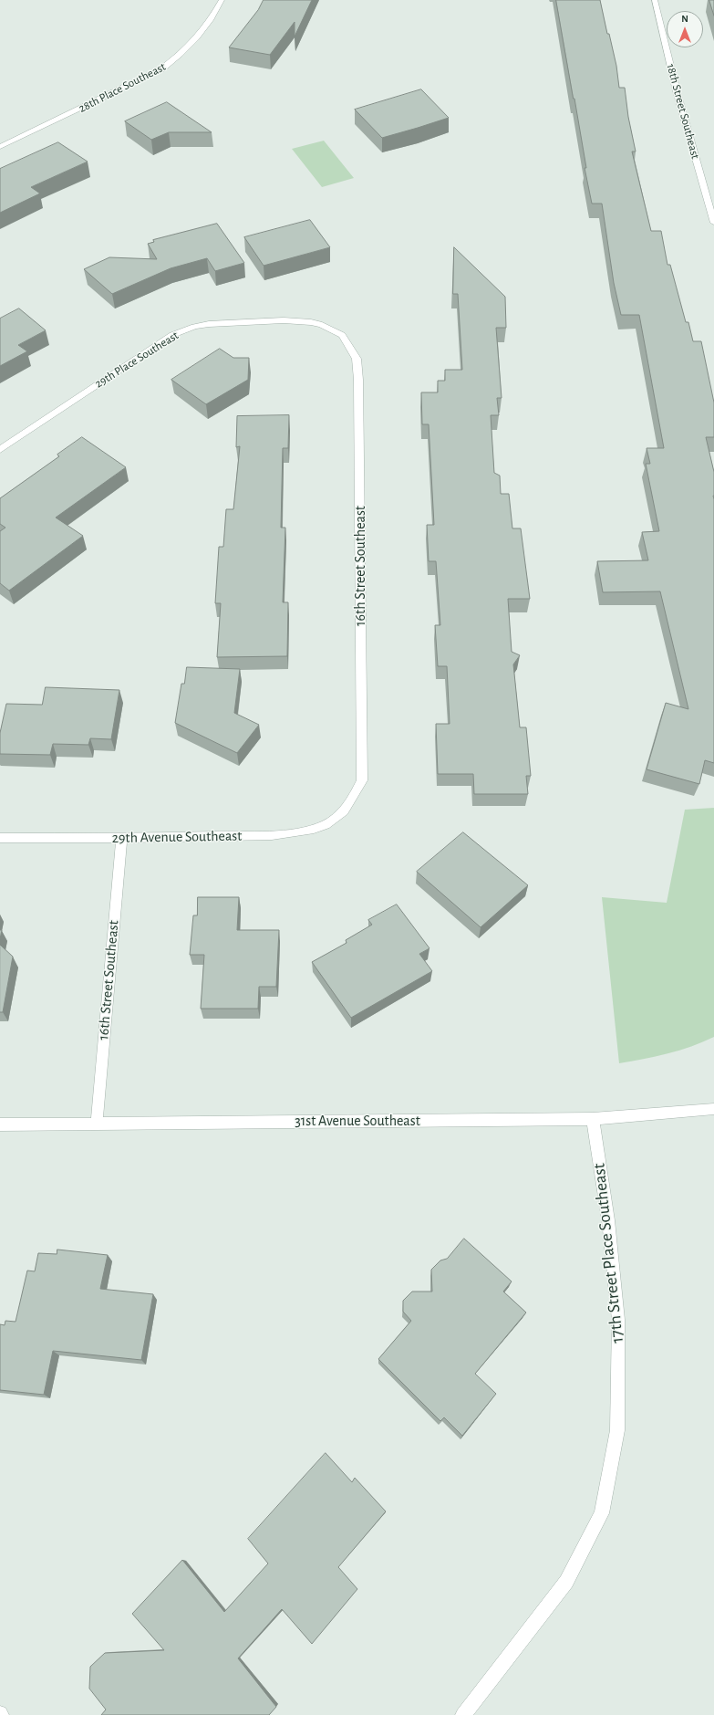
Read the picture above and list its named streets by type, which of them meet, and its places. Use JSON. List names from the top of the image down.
{
  "streets": {
    "street": [
      "28th Place Southeast",
      "18th Street Southeast",
      "29th Place Southeast",
      "16th Street Southeast",
      "29th Avenue Southeast",
      "31st Avenue Southeast",
      "17th Street Place Southeast"
    ]
  },
  "crossings": [
    ["29th Place Southeast", "16th Street Southeast"],
    ["16th Street Southeast", "29th Avenue Southeast"],
    ["16th Street Southeast", "31st Avenue Southeast"],
    ["31st Avenue Southeast", "17th Street Place Southeast"]
  ],
  "north": "top"
}
